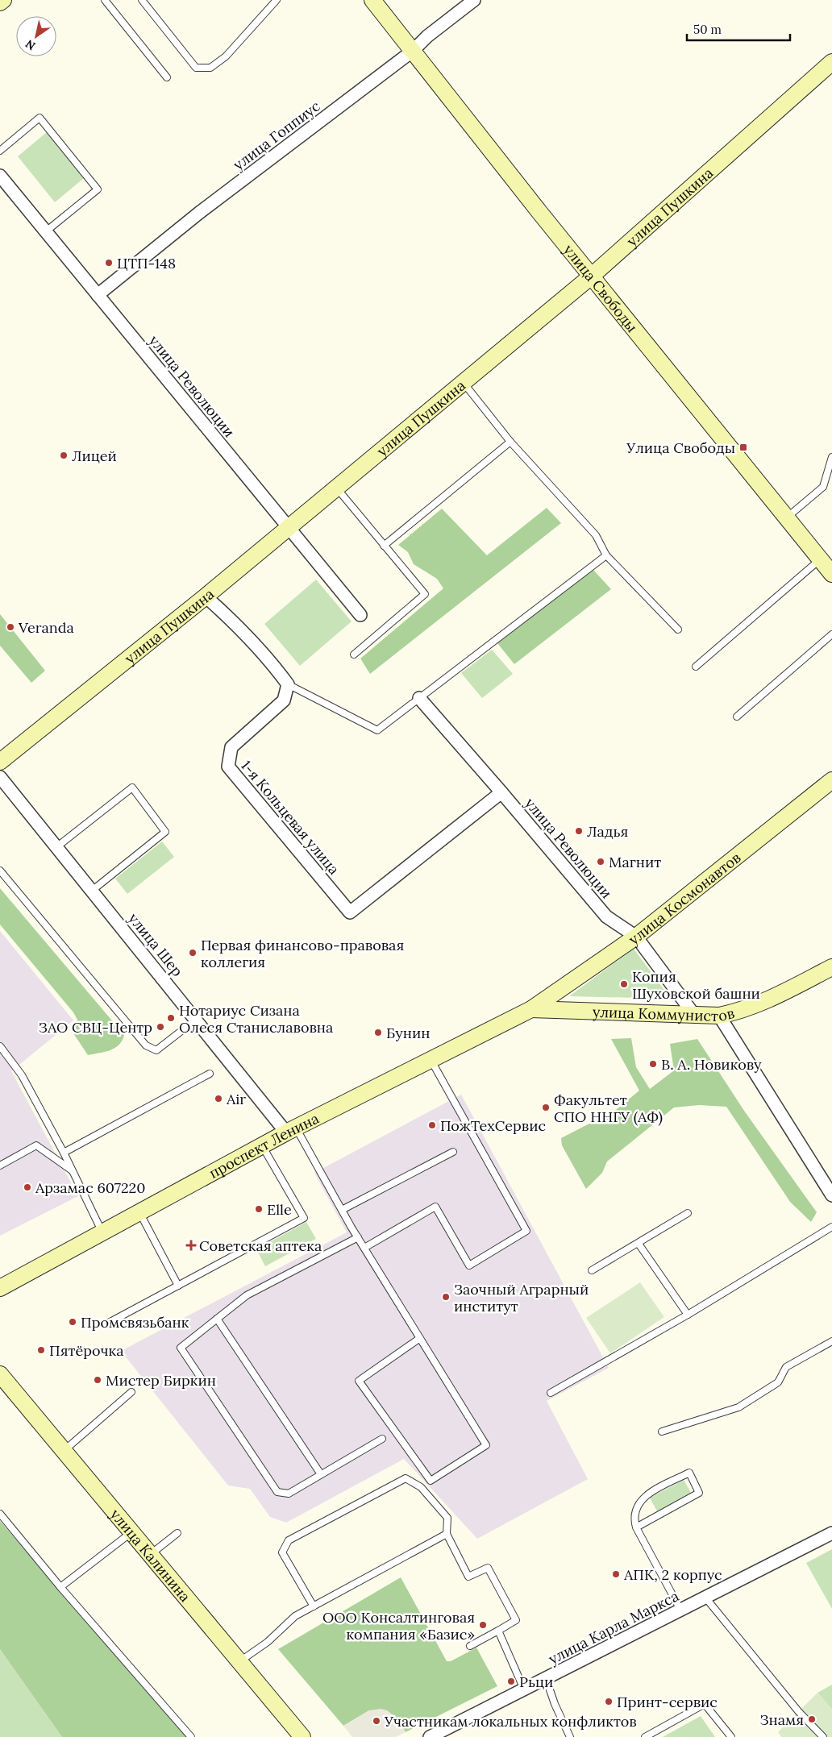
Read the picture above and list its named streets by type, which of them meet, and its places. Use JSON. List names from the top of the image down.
{
  "streets": {
    "street": [
      "улица Гоппиус",
      "улица Пушкина",
      "улица Свободы",
      "улица Революции",
      "1-я Кольцевая улица",
      "улица Космонавтов",
      "улица Шер",
      "улица Коммунистов",
      "проспект Ленина",
      "улица Калинина",
      "улица Карла Маркса"
    ]
  },
  "crossings": [
    ["улица Гоппиус", "улица Свободы"],
    ["улица Гоппиус", "улица Революции"],
    ["улица Пушкина", "улица Свободы"],
    ["улица Пушкина", "улица Революции"],
    ["улица Революции", "1-я Кольцевая улица"],
    ["улица Революции", "улица Космонавтов"],
    ["улица Революции", "улица Коммунистов"],
    ["улица Космонавтов", "улица Коммунистов"],
    ["улица Космонавтов", "проспект Ленина"],
    ["улица Шер", "проспект Ленина"],
    ["улица Коммунистов", "проспект Ленина"]
  ],
  "places": {
    "other": [
      "ЦТП-148",
      "Лицей",
      "Veranda",
      "Ладья",
      "Магнит",
      "Первая финансово-правовая коллегия",
      "Копия Шуховской башни",
      "Нотариус Сизана Олеся Станиславовна",
      "ЗАО СВЦ-Центр",
      "Бунин",
      "В. А. Новикову",
      "Air",
      "Факультет СПО ННГУ (АФ)",
      "ПожТехСервис",
      "Арзамас 607220",
      "Elle",
      "Заочный Аграрный институт",
      "Промсвязьбанк",
      "Пятёрочка",
      "Мистер Биркин",
      "АПК, 2 корпус",
      "ООО Консалтинговая компания «Базис»",
      "Рьци",
      "Принт-сервис",
      "Знамя",
      "Участникам локальных конфликтов"
    ],
    "transit": ["Улица Свободы"],
    "health": ["Советская аптека"]
  },
  "scale_bar": "50 m",
  "north": "bottom left"
}
